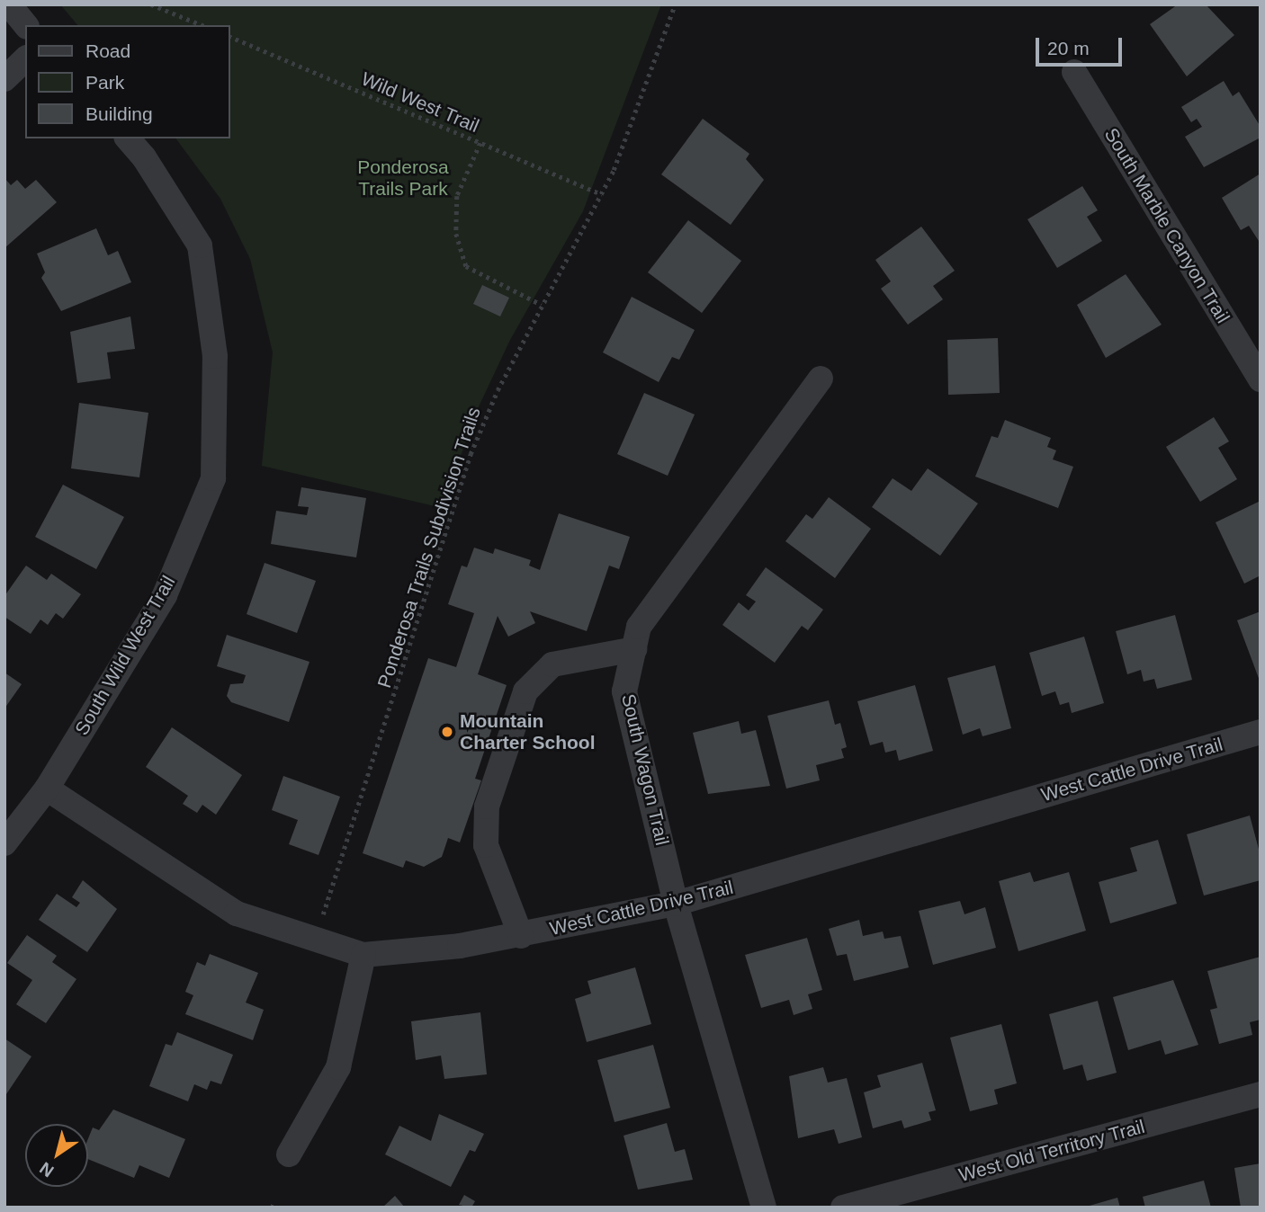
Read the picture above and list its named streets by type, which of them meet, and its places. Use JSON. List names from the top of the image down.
{
  "streets": {
    "street": [
      "South Marble Canyon Trail",
      "South Wild West Trail",
      "South Wagon Trail",
      "West Cattle Drive Trail",
      "West Old Territory Trail"
    ],
    "path": ["Wild West Trail", "Ponderosa Trails Subdivision Trails"]
  },
  "crossings": [
    ["Wild West Trail", "Ponderosa Trails Subdivision Trails"],
    ["Ponderosa Trails Subdivision Trails", "West Cattle Drive Trail"],
    ["South Wild West Trail", "West Cattle Drive Trail"],
    ["South Wagon Trail", "West Cattle Drive Trail"]
  ],
  "parks": ["Ponderosa Trails Park"],
  "places": ["Mountain Charter School"],
  "legend": ["Road", "Park", "Building"],
  "scale_bar": "20 m",
  "north": "bottom left"
}
